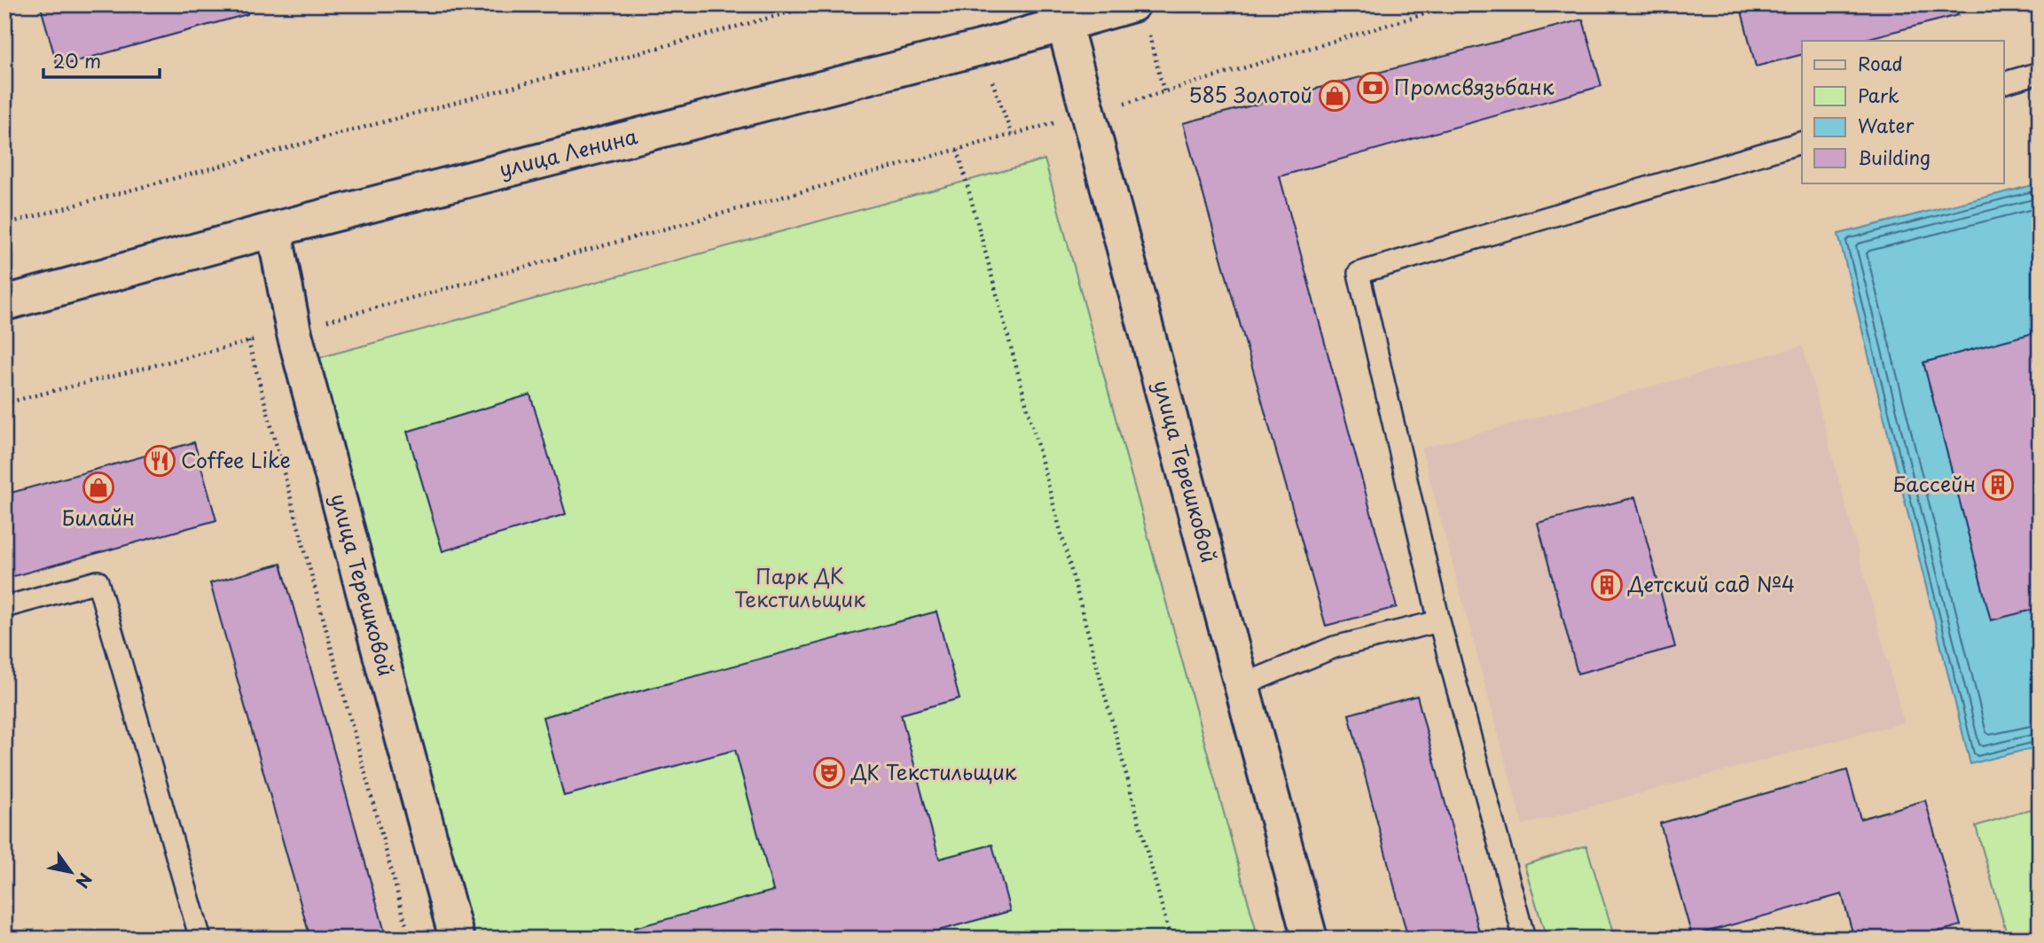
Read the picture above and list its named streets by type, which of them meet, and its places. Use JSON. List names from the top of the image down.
{
  "streets": {
    "street": ["улица Ленина", "улица Терешковой"]
  },
  "crossings": [
    ["улица Ленина", "улица Терешковой"]
  ],
  "parks": ["Парк ДК Текстильщик"],
  "places": {
    "bank": ["Промсвязьбанк"],
    "shop": ["585 Золотой", "Билайн"],
    "restaurant": ["Coffee Like"],
    "building": ["Бассейн", "Детский сад №4"],
    "theatre": ["ДК Текстильщик"]
  },
  "legend": [
    "Road",
    "Park",
    "Water",
    "Building"
  ],
  "scale_bar": "20 m",
  "north": "bottom right"
}
